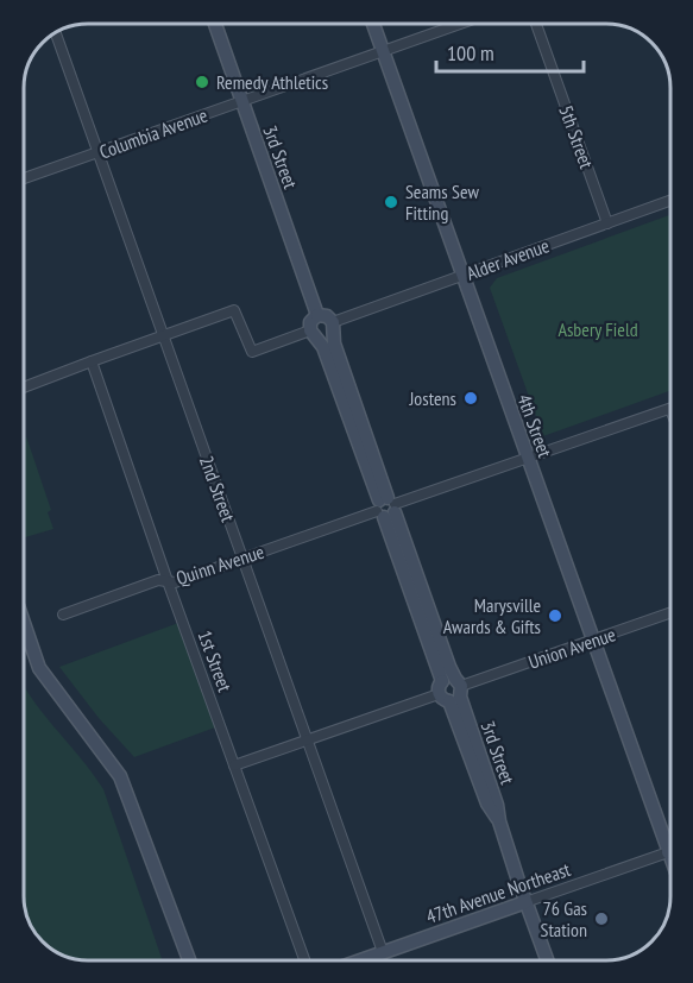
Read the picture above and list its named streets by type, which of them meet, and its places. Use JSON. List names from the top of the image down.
{
  "streets": {
    "street": [
      "Columbia Avenue",
      "5th Street",
      "3rd Street",
      "Alder Avenue",
      "4th Street",
      "2nd Street",
      "Quinn Avenue",
      "Union Avenue",
      "1st Street",
      "47th Avenue Northeast"
    ]
  },
  "crossings": [
    ["Columbia Avenue", "3rd Street"],
    ["Columbia Avenue", "4th Street"],
    ["Columbia Avenue", "2nd Street"],
    ["5th Street", "Alder Avenue"],
    ["3rd Street", "Alder Avenue"],
    ["3rd Street", "Quinn Avenue"],
    ["3rd Street", "Union Avenue"],
    ["3rd Street", "47th Avenue Northeast"],
    ["Alder Avenue", "4th Street"],
    ["4th Street", "Quinn Avenue"],
    ["4th Street", "Union Avenue"],
    ["4th Street", "47th Avenue Northeast"],
    ["2nd Street", "Quinn Avenue"],
    ["2nd Street", "Union Avenue"],
    ["2nd Street", "47th Avenue Northeast"],
    ["Quinn Avenue", "1st Street"],
    ["Union Avenue", "1st Street"]
  ],
  "parks": ["Asbery Field"],
  "places": [
    "Remedy Athletics",
    "Seams Sew Fitting",
    "Jostens",
    "Marysville Awards & Gifts",
    "76 Gas Station"
  ],
  "scale_bar": "100 m"
}
